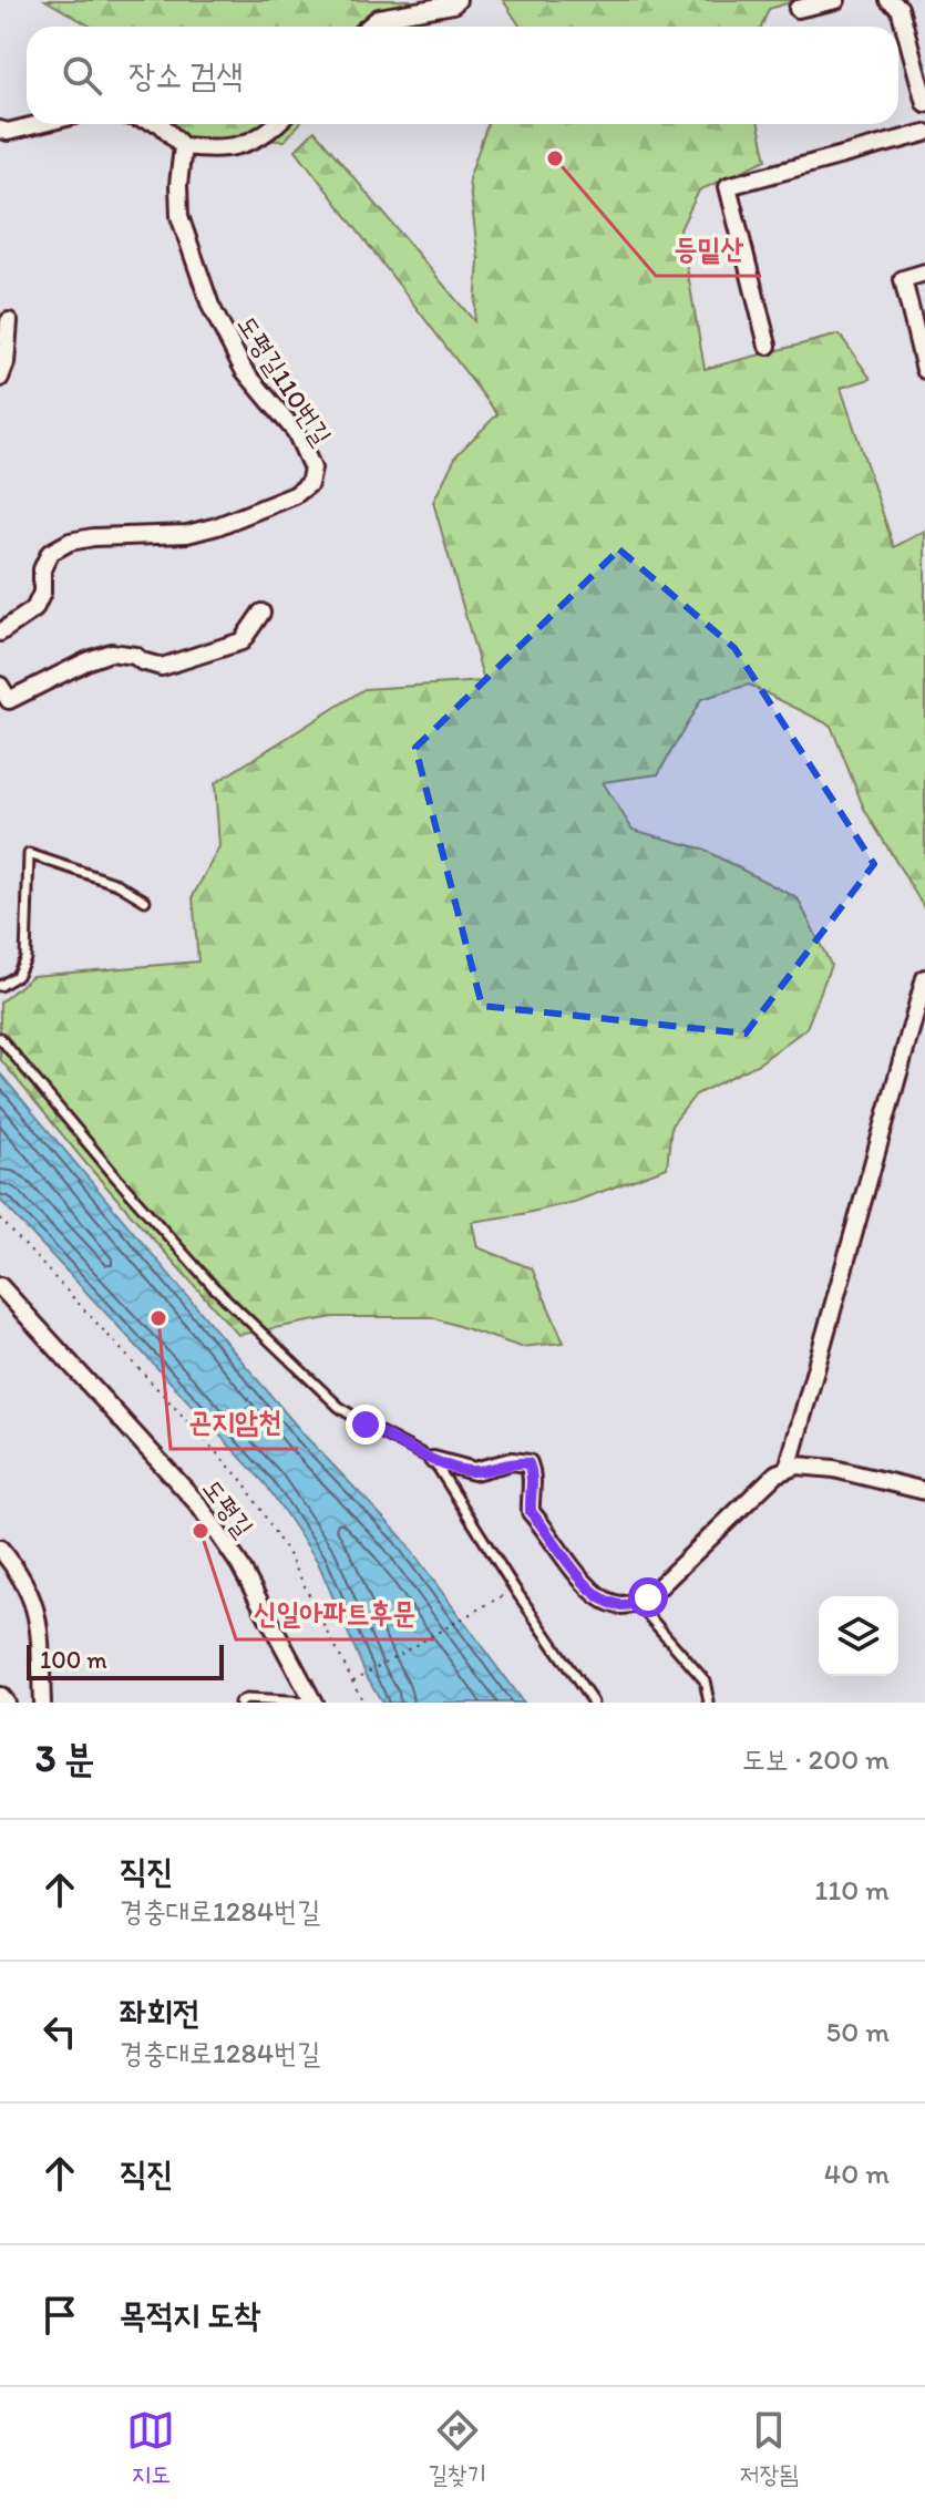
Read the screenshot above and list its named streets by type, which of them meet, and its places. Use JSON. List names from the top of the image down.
{
  "streets": {
    "street": ["도평길110번길", "도평길"]
  },
  "places": ["등밑산", "곤지암천", "신일아파트후문"],
  "scale_bar": "100 m",
  "page": {
    "search": "장소 검색",
    "scale": "100 m",
    "heading": ["3 분", "도보 · 200 m"],
    "list": [
      ["직진", "경충대로1284번길", "110 m"],
      ["좌회전", "경충대로1284번길", "50 m"],
      ["직진", "40 m"],
      "목적지 도착"
    ],
    "nav": ["지도", "길찾기", "저장됨"]
  }
}
